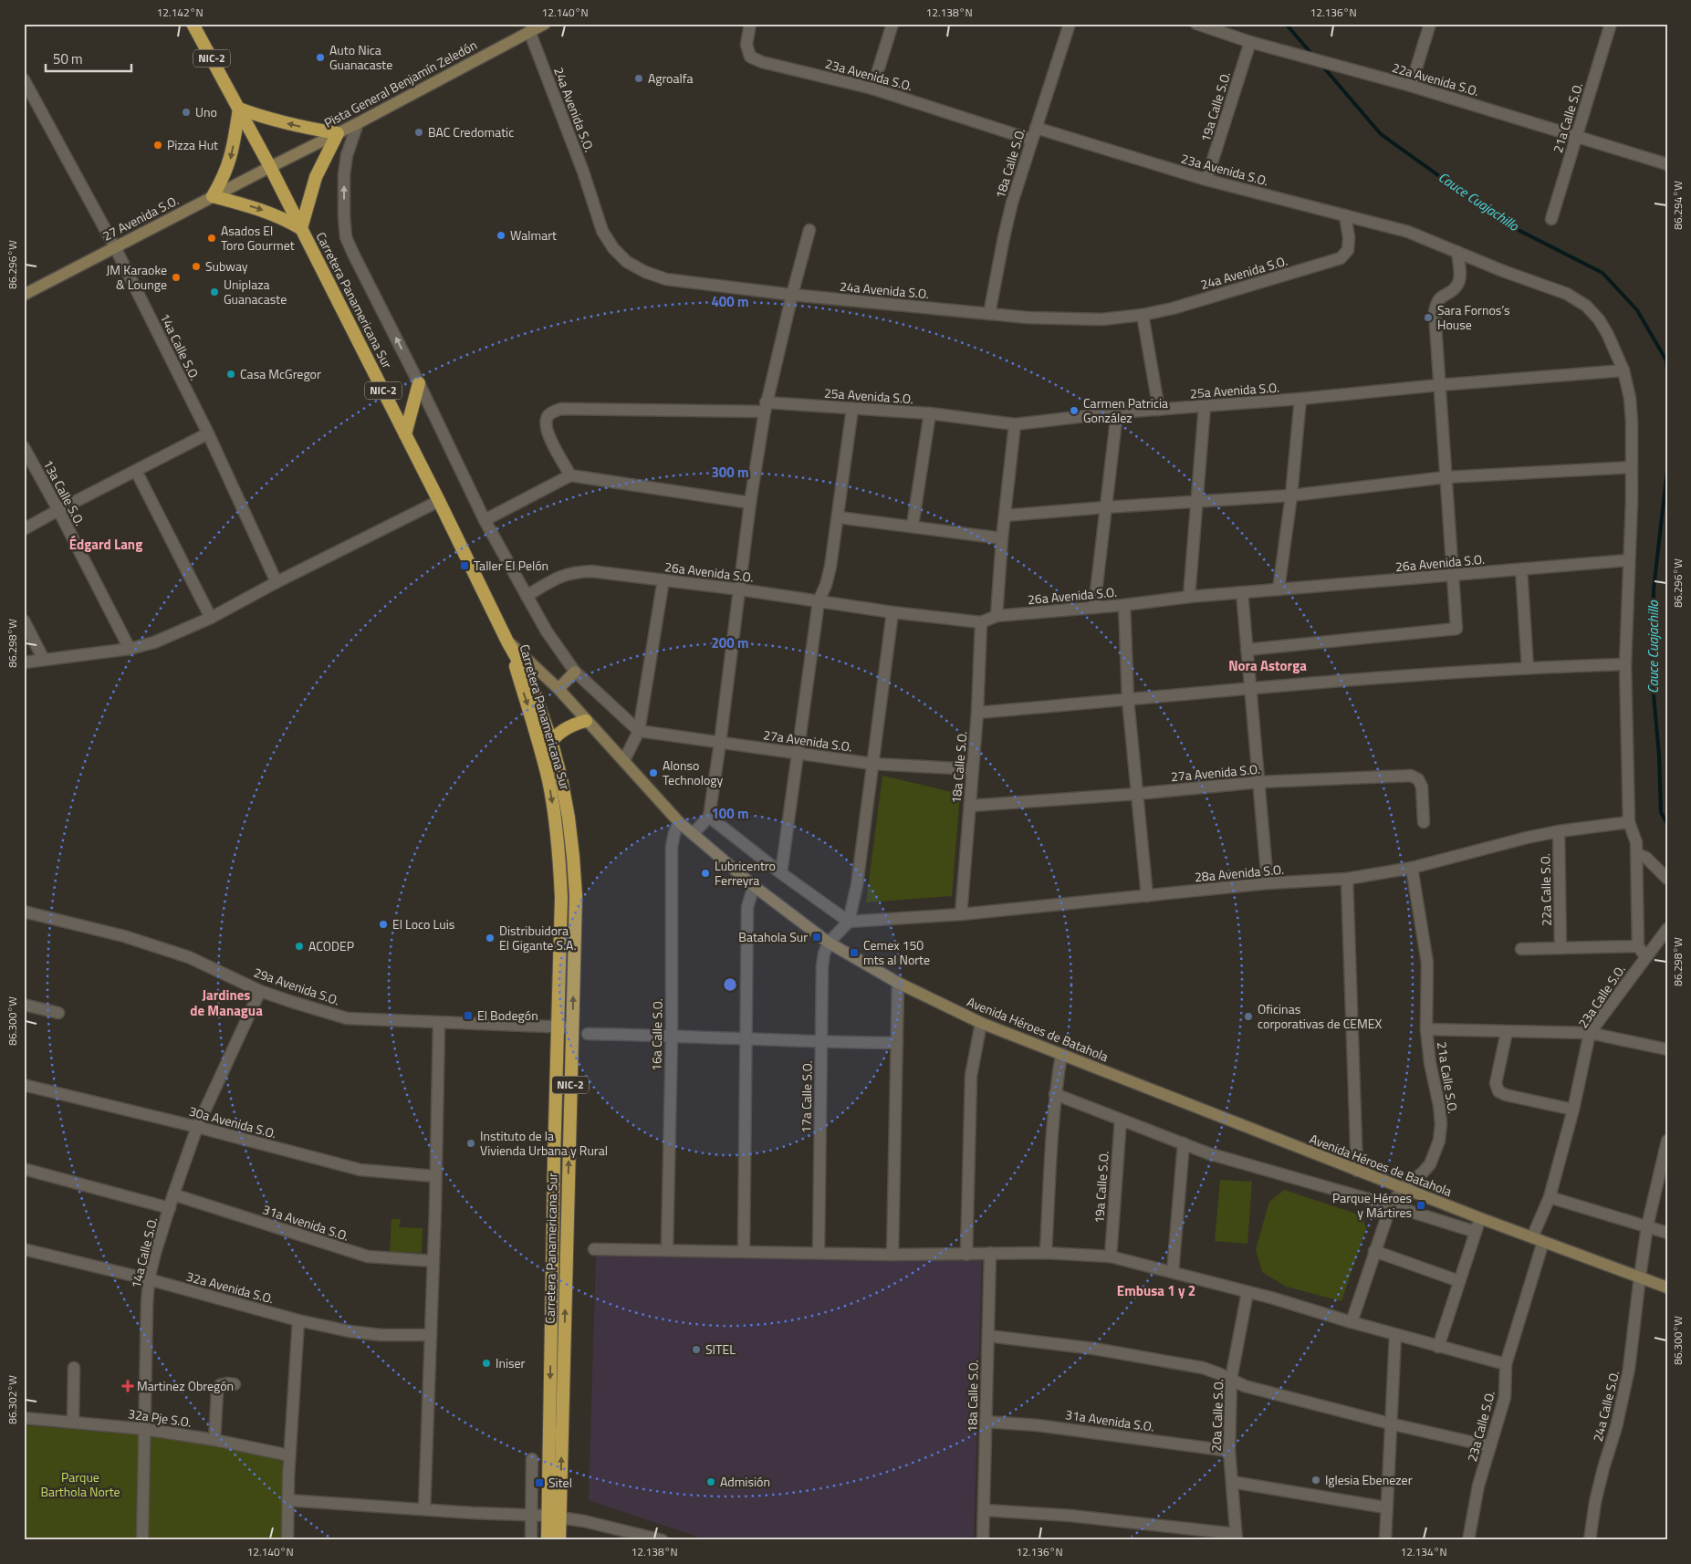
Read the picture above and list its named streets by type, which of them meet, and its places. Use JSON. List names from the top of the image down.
{
  "streets": {
    "highway": ["NIC-2", "Carretera Panamericana Sur"],
    "main road": ["Pista General Benjamín Zeledón", "27 Avenida S.O.", "Avenida Héroes de Batahola"],
    "street": [
      "23a Avenida S.O.",
      "22a Avenida S.O.",
      "19a Calle S.O.",
      "24a Avenida S.O.",
      "21a Calle S.O.",
      "18a Calle S.O.",
      "14a Calle S.O.",
      "25a Avenida S.O.",
      "13a Calle S.O.",
      "26a Avenida S.O.",
      "27a Avenida S.O.",
      "28a Avenida S.O.",
      "22a Calle S.O.",
      "29a Avenida S.O.",
      "23a Calle S.O.",
      "16a Calle S.O.",
      "17a Calle S.O.",
      "30a Avenida S.O.",
      "31a Avenida S.O.",
      "32a Avenida S.O.",
      "24a Calle S.O.",
      "20a Calle S.O.",
      "32a Pje S.O."
    ]
  },
  "crossings": [
    ["23a Avenida S.O.", "19a Calle S.O."],
    ["23a Avenida S.O.", "24a Avenida S.O."],
    ["23a Avenida S.O.", "18a Calle S.O."],
    ["23a Avenida S.O.", "25a Avenida S.O."],
    ["23a Avenida S.O.", "26a Avenida S.O."],
    ["23a Avenida S.O.", "28a Avenida S.O."],
    ["22a Avenida S.O.", "19a Calle S.O."],
    ["22a Avenida S.O.", "21a Calle S.O."],
    ["Pista General Benjamín Zeledón", "24a Avenida S.O."],
    ["Pista General Benjamín Zeledón", "27 Avenida S.O."],
    ["Pista General Benjamín Zeledón", "Carretera Panamericana Sur"],
    ["24a Avenida S.O.", "18a Calle S.O."],
    ["21a Calle S.O.", "28a Avenida S.O."],
    ["21a Calle S.O.", "Avenida Héroes de Batahola"],
    ["18a Calle S.O.", "26a Avenida S.O."],
    ["18a Calle S.O.", "27a Avenida S.O."],
    ["18a Calle S.O.", "28a Avenida S.O."],
    ["18a Calle S.O.", "31a Avenida S.O."],
    ["27 Avenida S.O.", "Carretera Panamericana Sur"],
    ["27 Avenida S.O.", "14a Calle S.O."],
    ["Carretera Panamericana Sur", "29a Avenida S.O."],
    ["Carretera Panamericana Sur", "Avenida Héroes de Batahola"],
    ["14a Calle S.O.", "29a Avenida S.O."],
    ["14a Calle S.O.", "30a Avenida S.O."],
    ["14a Calle S.O.", "31a Avenida S.O."],
    ["14a Calle S.O.", "32a Avenida S.O."],
    ["14a Calle S.O.", "32a Pje S.O."],
    ["28a Avenida S.O.", "22a Calle S.O."],
    ["23a Calle S.O.", "Avenida Héroes de Batahola"],
    ["Avenida Héroes de Batahola", "16a Calle S.O."],
    ["Avenida Héroes de Batahola", "17a Calle S.O."],
    ["Avenida Héroes de Batahola", "24a Calle S.O."],
    ["31a Avenida S.O.", "20a Calle S.O."]
  ],
  "districts": [
    "Édgard Lang",
    "Nora Astorga",
    "Jardines de Managua",
    "Embusa 1 y 2"
  ],
  "water": ["Cauce Cuajachillo"],
  "parks": ["Parque Barthola Norte"],
  "places": {
    "other": [
      "Auto Nica Guanacaste",
      "Agroalfa",
      "Uno",
      "BAC Credomatic",
      "Pizza Hut",
      "Walmart",
      "Asados El Toro Gourmet",
      "Subway",
      "JM Karaoke & Lounge",
      "Uniplaza Guanacaste",
      "Sara Fornos’s House",
      "Casa McGregor",
      "Carmen Patricia González",
      "Alonso Technology",
      "Lubricentro Ferreyra",
      "El Loco Luis",
      "Distribuidora El Gigante S.A.",
      "ACODEP",
      "Oficinas corporativas de CEMEX",
      "Instituto de la Vivienda Urbana y Rural",
      "SITEL",
      "Iniser",
      "Iglesia Ebenezer",
      "Admisión"
    ],
    "transit": [
      "Taller El Pelón",
      "Batahola Sur",
      "Cemex 150 mts al Norte",
      "El Bodegón",
      "Parque Héroes y Mártires",
      "Sitel"
    ],
    "health": ["Martinez Obregón"]
  },
  "scale_bar": "50 m",
  "coordinates": [
    "12.142°N",
    "12.140°N",
    "12.138°N",
    "12.136°N",
    "86.294°W",
    "86.296°W",
    "86.298°W",
    "86.300°W",
    "86.302°W",
    "12.134°N"
  ],
  "rings": [
    "400 m",
    "300 m",
    "200 m",
    "100 m"
  ]
}
